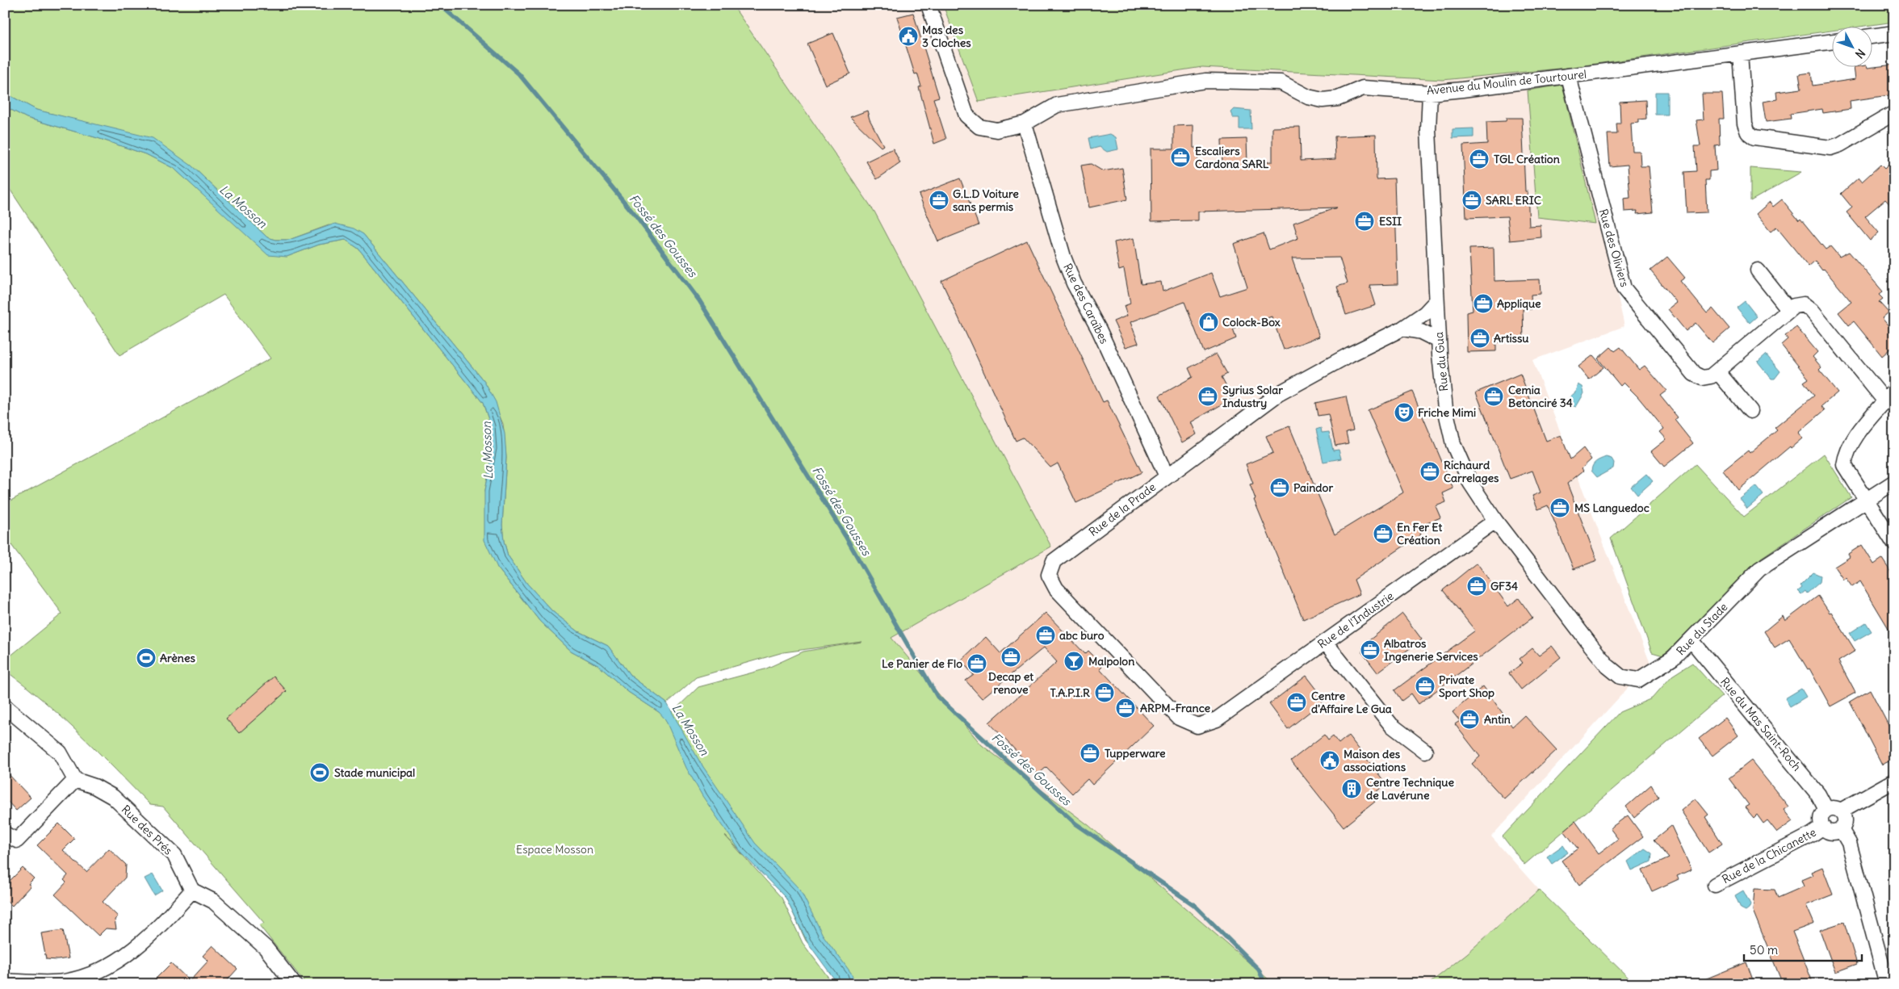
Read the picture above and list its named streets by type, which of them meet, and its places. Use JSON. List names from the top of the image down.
{
  "streets": {
    "street": [
      "Avenue du Moulin de Tourtourel",
      "Rue des Oliviers",
      "Rue des Caraïbes",
      "Rue du Gua",
      "Rue de la Prade",
      "Rue de l'Industrie",
      "Rue du Stade",
      "Rue du Mas Saint-Roch",
      "Rue des Prés",
      "Rue de la Chicanette"
    ]
  },
  "crossings": [
    ["Avenue du Moulin de Tourtourel", "Rue des Oliviers"],
    ["Avenue du Moulin de Tourtourel", "Rue des Caraïbes"],
    ["Avenue du Moulin de Tourtourel", "Rue du Gua"],
    ["Rue des Caraïbes", "Rue de la Prade"],
    ["Rue du Gua", "Rue de la Prade"],
    ["Rue du Gua", "Rue de l'Industrie"],
    ["Rue du Gua", "Rue du Stade"],
    ["Rue de la Prade", "Rue de l'Industrie"],
    ["Rue du Stade", "Rue du Mas Saint-Roch"],
    ["Rue du Mas Saint-Roch", "Rue de la Chicanette"]
  ],
  "water": ["La Mosson", "Fossé des Gousses"],
  "parks": ["Espace Mosson"],
  "places": {
    "public building": ["Mas des 3 Cloches", "Maison des associations"],
    "office": [
      "Escaliers Cardona SARL",
      "TGL Création",
      "G.L.D Voiture sans permis",
      "SARL ERIC",
      "ESII",
      "Applique",
      "Artissu",
      "Syrius Solar Industry",
      "Cemia Betonciré 34",
      "Richaurd Carrelages",
      "Paindor",
      "MS Languedoc",
      "En Fer Et Création",
      "GF34",
      "abc buro",
      "Albatros Ingenerie Services",
      "Decap et renove",
      "Le Panier de Flo",
      "Private Sport Shop",
      "T.A.P.I.R",
      "Centre d'Affaire Le Gua",
      "ARPM-France",
      "Antin",
      "Tupperware"
    ],
    "shop": ["Colock-Box"],
    "theatre": ["Friche Mimi"],
    "sports": ["Arènes", "Stade municipal"],
    "bar": ["Malpolon"],
    "building": ["Centre Technique de Lavérune"]
  },
  "scale_bar": "50 m",
  "north": "bottom right"
}
